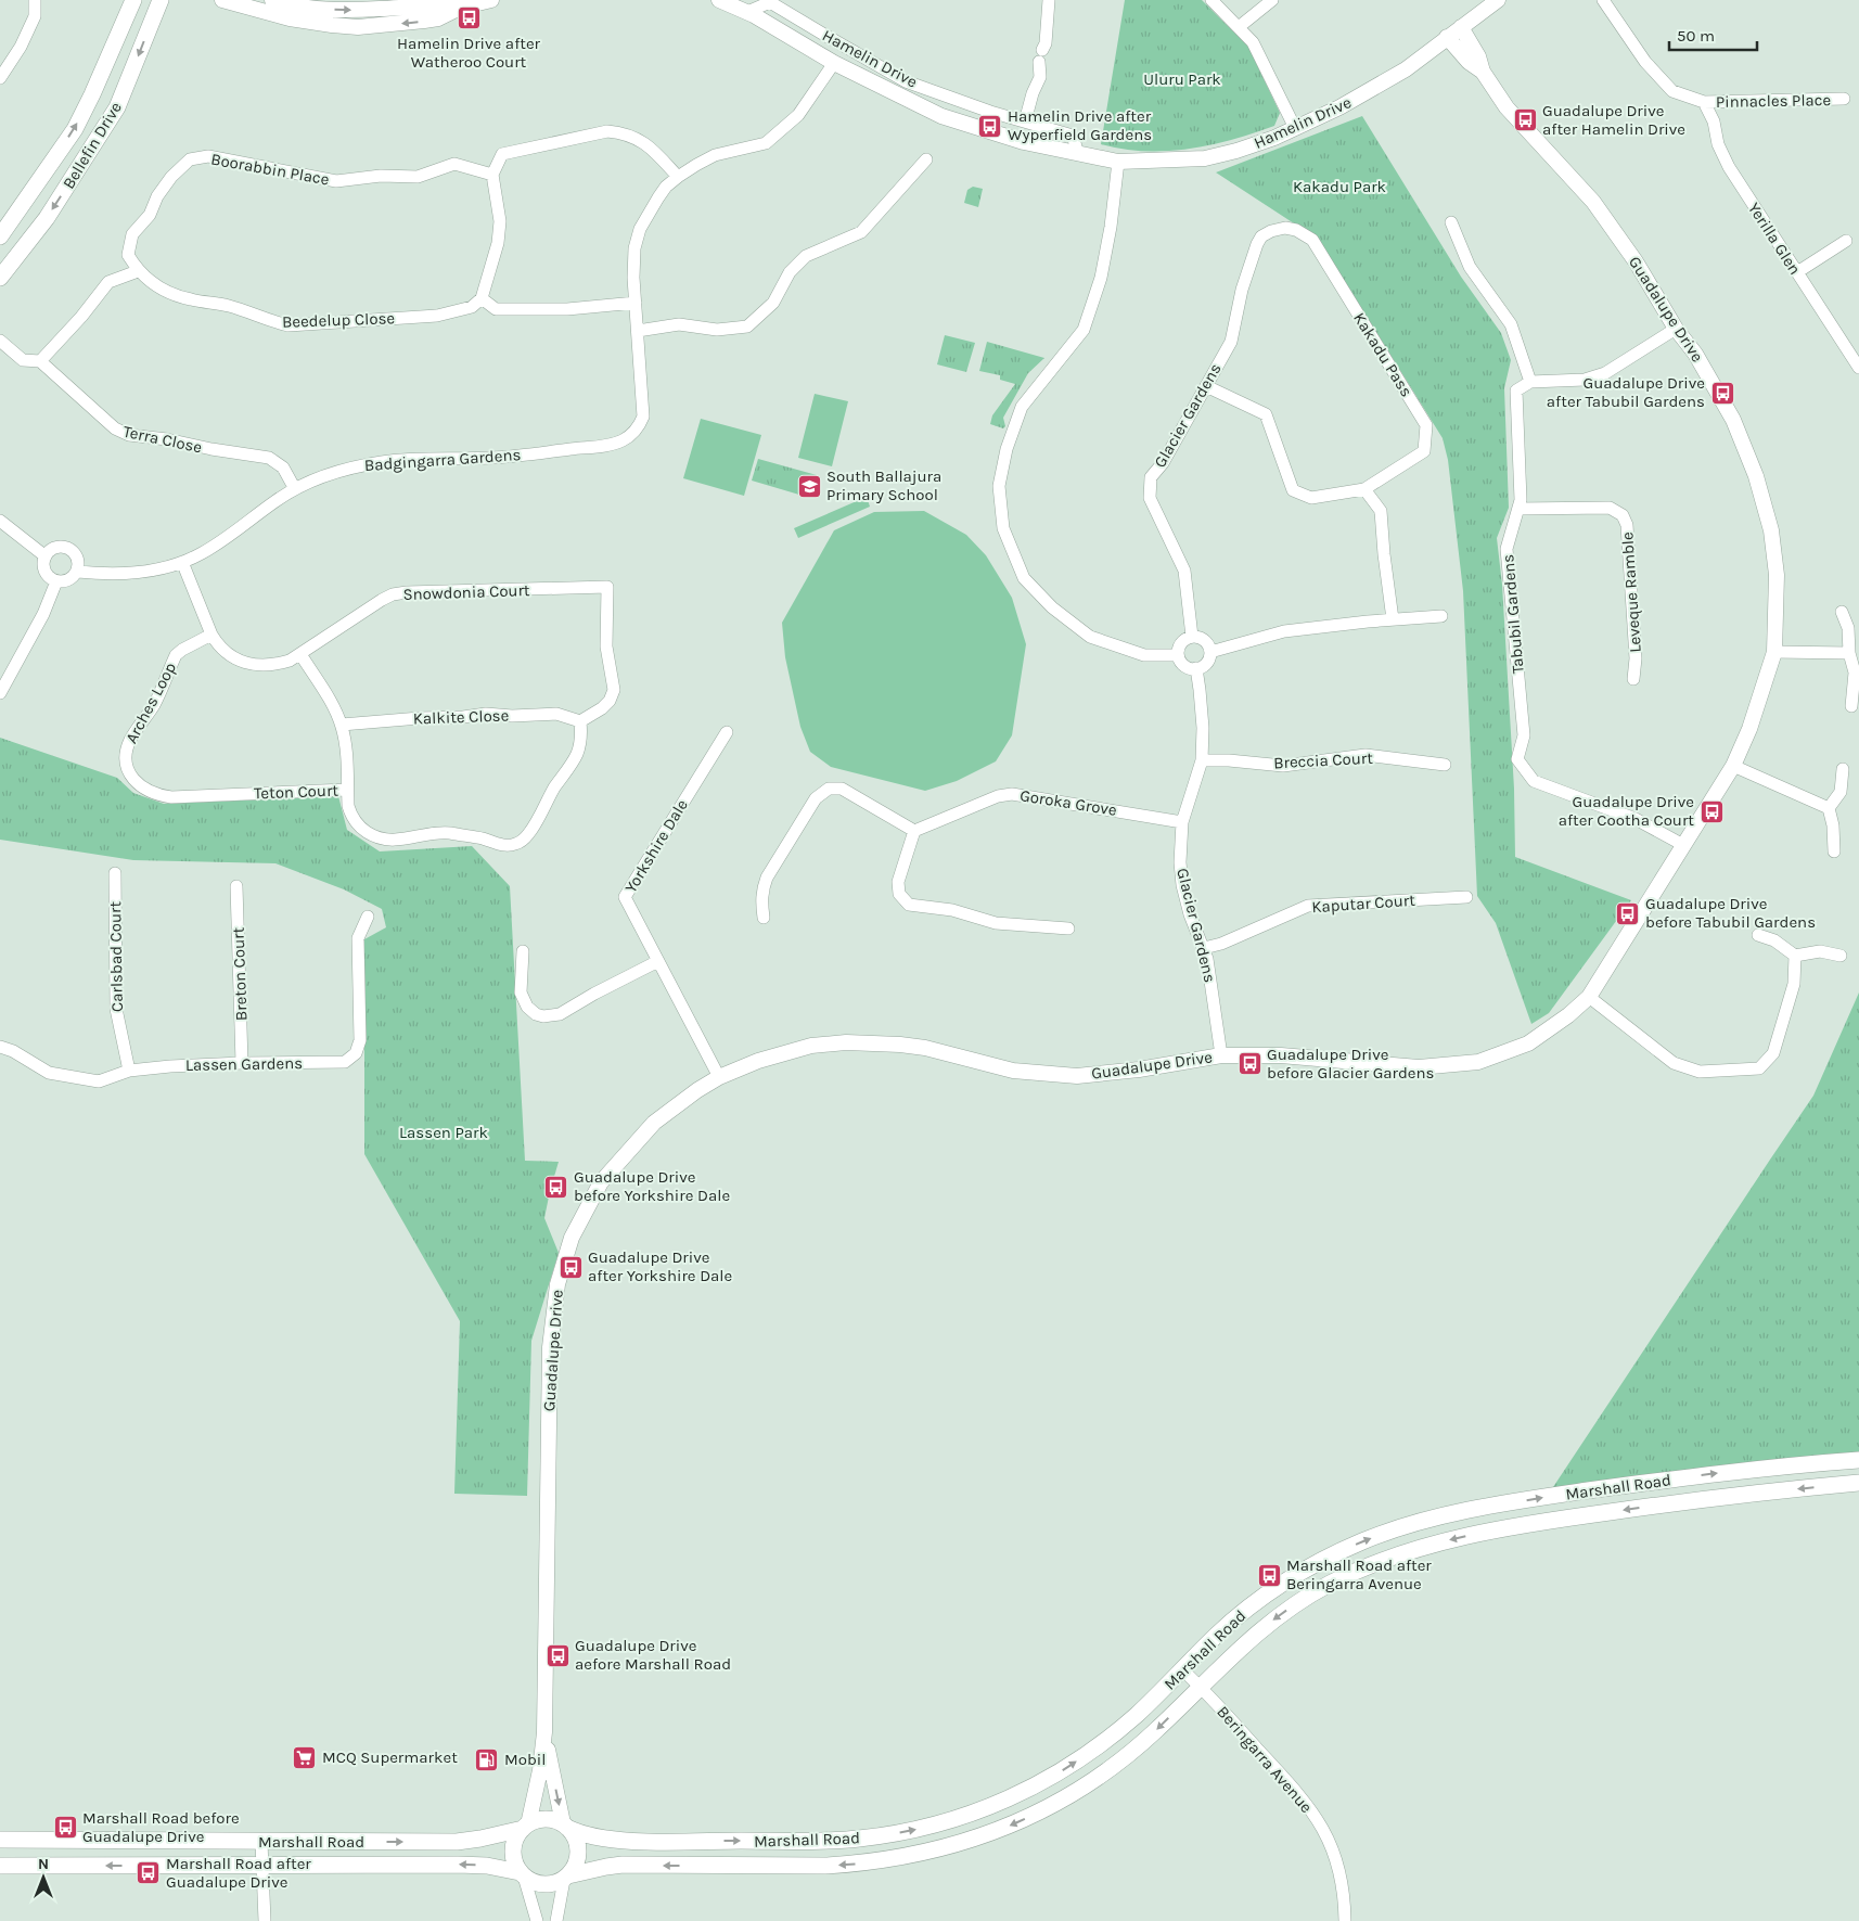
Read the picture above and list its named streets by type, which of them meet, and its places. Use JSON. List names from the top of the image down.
{
  "streets": {
    "main road": ["Bellefin Drive", "Marshall Road"],
    "street": [
      "Hamelin Drive",
      "Pinnacles Place",
      "Boorabbin Place",
      "Yerilla Glen",
      "Guadalupe Drive",
      "Beedelup Close",
      "Kakadu Pass",
      "Glacier Gardens",
      "Terra Close",
      "Badgingarra Gardens",
      "Snowdonia Court",
      "Leveque Ramble",
      "Tabubil Gardens",
      "Arches Loop",
      "Kalkite Close",
      "Breccia Court",
      "Teton Court",
      "Goroka Grove",
      "Yorkshire Dale",
      "Kaputar Court",
      "Carlsbad Court",
      "Breton Court",
      "Lassen Gardens",
      "Beringarra Avenue"
    ]
  },
  "crossings": [
    ["Hamelin Drive", "Guadalupe Drive"],
    ["Hamelin Drive", "Badgingarra Gardens"],
    ["Pinnacles Place", "Yerilla Glen"],
    ["Boorabbin Place", "Beedelup Close"],
    ["Guadalupe Drive", "Glacier Gardens"],
    ["Guadalupe Drive", "Tabubil Gardens"],
    ["Guadalupe Drive", "Yorkshire Dale"],
    ["Guadalupe Drive", "Marshall Road"],
    ["Kakadu Pass", "Glacier Gardens"],
    ["Glacier Gardens", "Breccia Court"],
    ["Glacier Gardens", "Goroka Grove"],
    ["Glacier Gardens", "Kaputar Court"],
    ["Terra Close", "Badgingarra Gardens"],
    ["Badgingarra Gardens", "Snowdonia Court"],
    ["Snowdonia Court", "Arches Loop"],
    ["Snowdonia Court", "Kalkite Close"],
    ["Leveque Ramble", "Tabubil Gardens"],
    ["Arches Loop", "Teton Court"],
    ["Carlsbad Court", "Lassen Gardens"],
    ["Breton Court", "Lassen Gardens"],
    ["Marshall Road", "Beringarra Avenue"]
  ],
  "parks": ["Uluru Park", "Kakadu Park", "Lassen Park"],
  "places": {
    "bus stop": [
      "Hamelin Drive after Watheroo Court",
      "Guadalupe Drive after Hamelin Drive",
      "Hamelin Drive after Wyperfield Gardens",
      "Guadalupe Drive after Tabubil Gardens",
      "Guadalupe Drive after Cootha Court",
      "Guadalupe Drive before Tabubil Gardens",
      "Guadalupe Drive before Glacier Gardens",
      "Guadalupe Drive before Yorkshire Dale",
      "Guadalupe Drive after Yorkshire Dale",
      "Marshall Road after Beringarra Avenue",
      "Guadalupe Drive aefore Marshall Road",
      "Marshall Road before Guadalupe Drive",
      "Marshall Road after Guadalupe Drive"
    ],
    "school or university": ["South Ballajura Primary School"],
    "supermarket": ["MCQ Supermarket"],
    "fuel station": ["Mobil"]
  },
  "scale_bar": "50 m",
  "north": "top"
}
